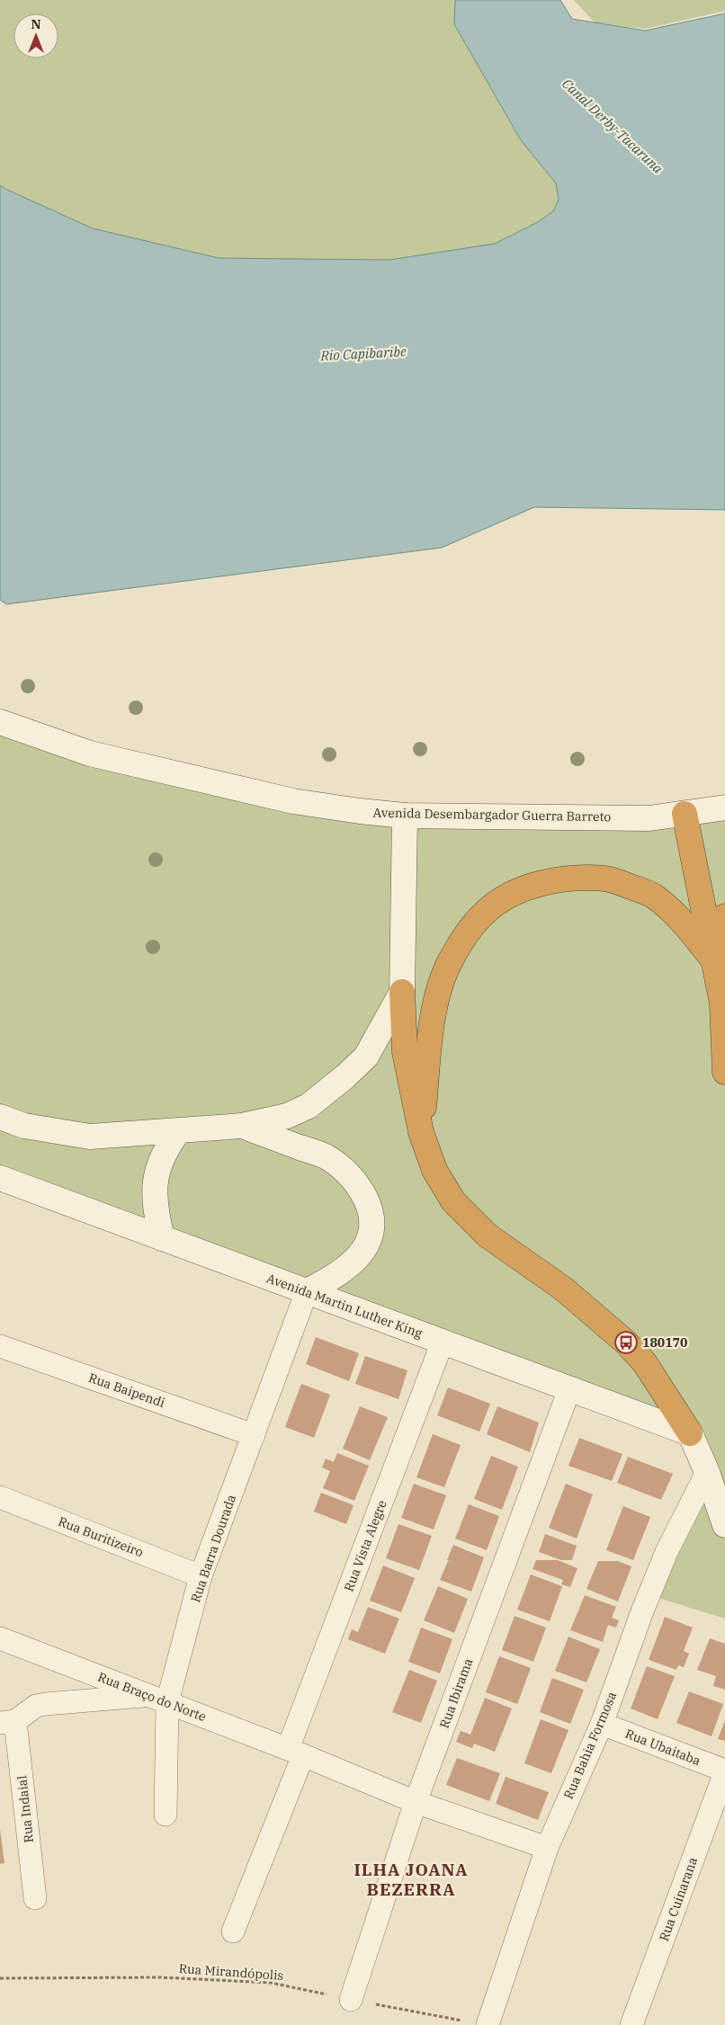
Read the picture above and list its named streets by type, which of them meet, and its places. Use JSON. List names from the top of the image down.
{
  "streets": {
    "street": [
      "Avenida Desembargador Guerra Barreto",
      "Avenida Martin Luther King",
      "Rua Baipendi",
      "Rua Buritizeiro",
      "Rua Vista Alegre",
      "Rua Barra Dourada",
      "Rua Ibirama",
      "Rua Braço do Norte",
      "Rua Bahia Formosa",
      "Rua Ubaitaba",
      "Rua Indaial",
      "Rua Cuinarana"
    ],
    "path": ["Rua Mirandópolis"]
  },
  "crossings": [
    ["Avenida Martin Luther King", "Rua Vista Alegre"],
    ["Avenida Martin Luther King", "Rua Barra Dourada"],
    ["Avenida Martin Luther King", "Rua Ibirama"],
    ["Rua Baipendi", "Rua Barra Dourada"],
    ["Rua Buritizeiro", "Rua Barra Dourada"],
    ["Rua Vista Alegre", "Rua Braço do Norte"],
    ["Rua Barra Dourada", "Rua Braço do Norte"],
    ["Rua Ibirama", "Rua Braço do Norte"],
    ["Rua Ibirama", "Rua Mirandópolis"],
    ["Rua Braço do Norte", "Rua Bahia Formosa"],
    ["Rua Bahia Formosa", "Rua Ubaitaba"],
    ["Rua Bahia Formosa", "Rua Mirandópolis"],
    ["Rua Ubaitaba", "Rua Cuinarana"]
  ],
  "districts": ["ILHA JOANA BEZERRA"],
  "water": ["Canal Derby-Tacaruna", "Rio Capibaribe"],
  "places": {
    "bus stop": ["180170"]
  },
  "north": "top"
}
